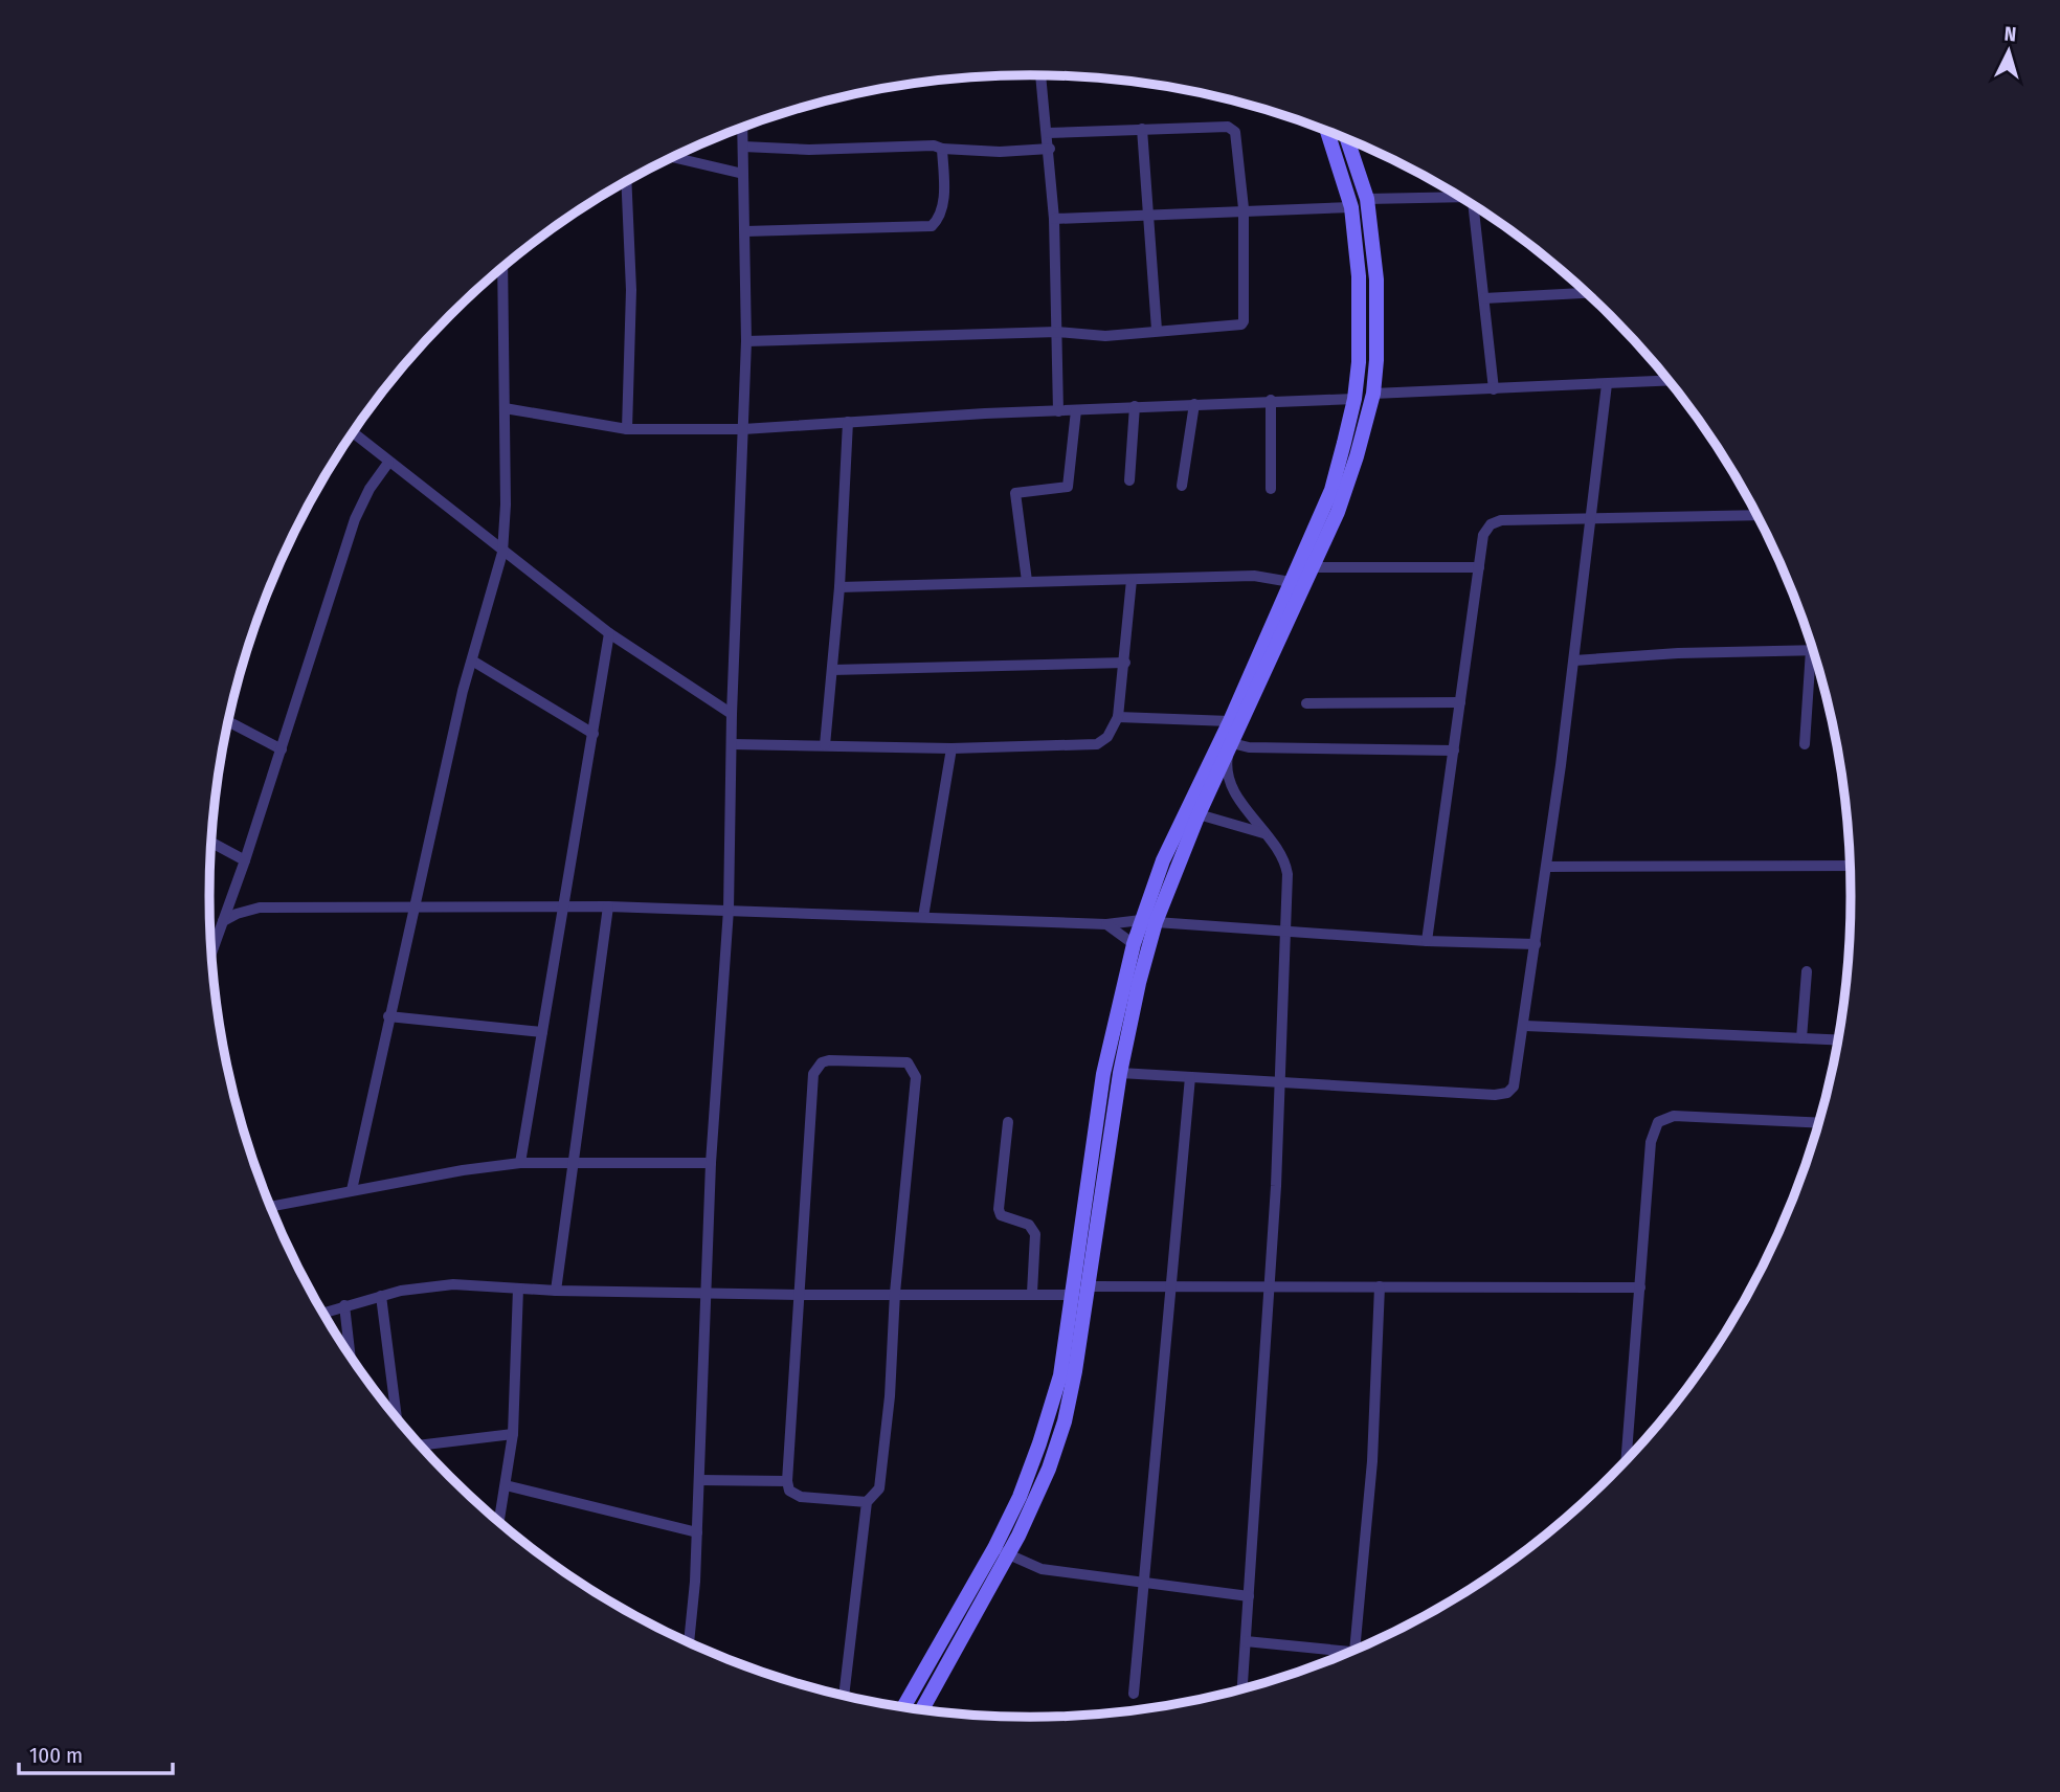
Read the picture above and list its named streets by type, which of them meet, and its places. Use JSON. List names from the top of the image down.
{
  "scale_bar": "100 m",
  "north": "top"
}
